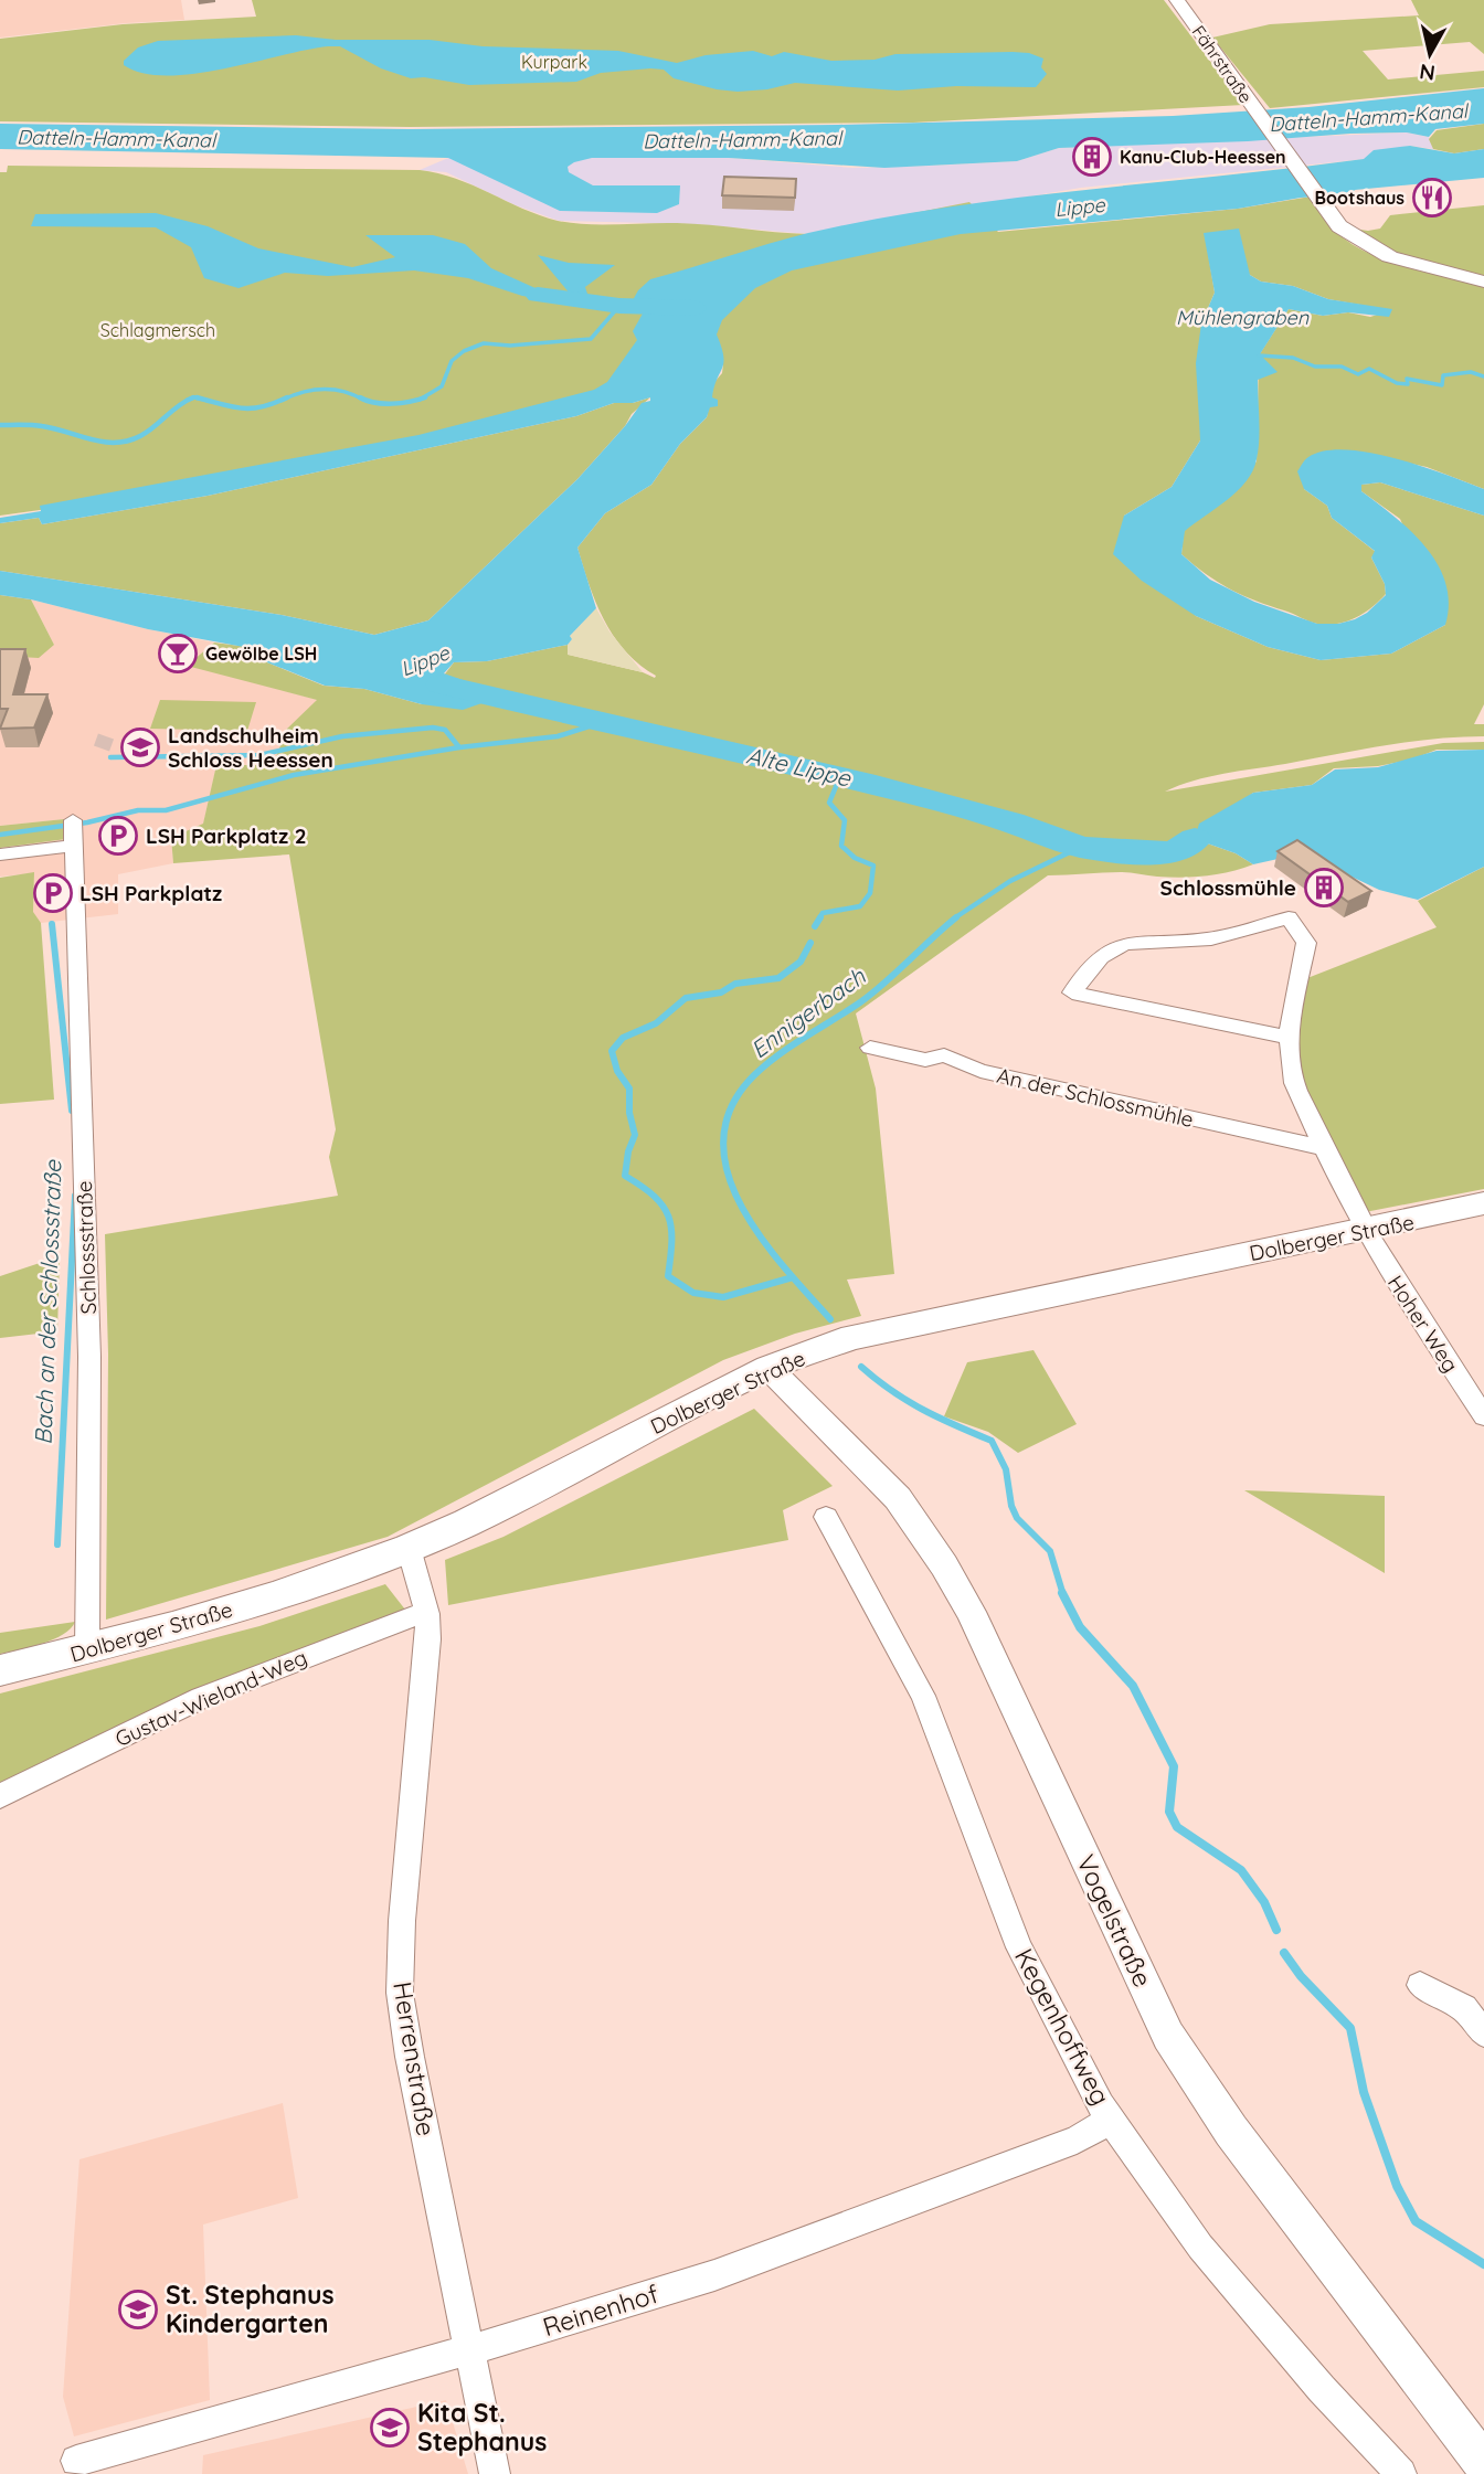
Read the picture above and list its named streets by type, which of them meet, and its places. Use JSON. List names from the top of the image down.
{
  "streets": {
    "main road": ["Fährstraße", "Dolberger Straße"],
    "street": [
      "An der Schlossmühle",
      "Schlossstraße",
      "Hoher Weg",
      "Gustav-Wieland-Weg",
      "Vogelstraße",
      "Kegenhoffweg",
      "Herrenstraße",
      "Reinenhof"
    ]
  },
  "crossings": [
    ["Dolberger Straße", "Schlossstraße"],
    ["Dolberger Straße", "Hoher Weg"],
    ["Dolberger Straße", "Vogelstraße"],
    ["Dolberger Straße", "Herrenstraße"],
    ["Gustav-Wieland-Weg", "Herrenstraße"],
    ["Kegenhoffweg", "Reinenhof"],
    ["Herrenstraße", "Reinenhof"]
  ],
  "water": [
    "Datteln-Hamm-Kanal",
    "Lippe",
    "Mühlengraben",
    "Alte Lippe",
    "Ennigerbach",
    "Bach an der Schlossstraße"
  ],
  "parks": ["Kurpark", "Schlagmersch"],
  "places": {
    "building": ["Kanu-Club-Heessen", "Schlossmühle"],
    "restaurant": ["Bootshaus"],
    "bar": ["Gewölbe LSH"],
    "school or university": ["Landschulheim Schloss Heessen", "St. Stephanus Kindergarten", "Kita St. Stephanus"],
    "parking": ["LSH Parkplatz 2", "LSH Parkplatz"]
  },
  "north": "bottom"
}
